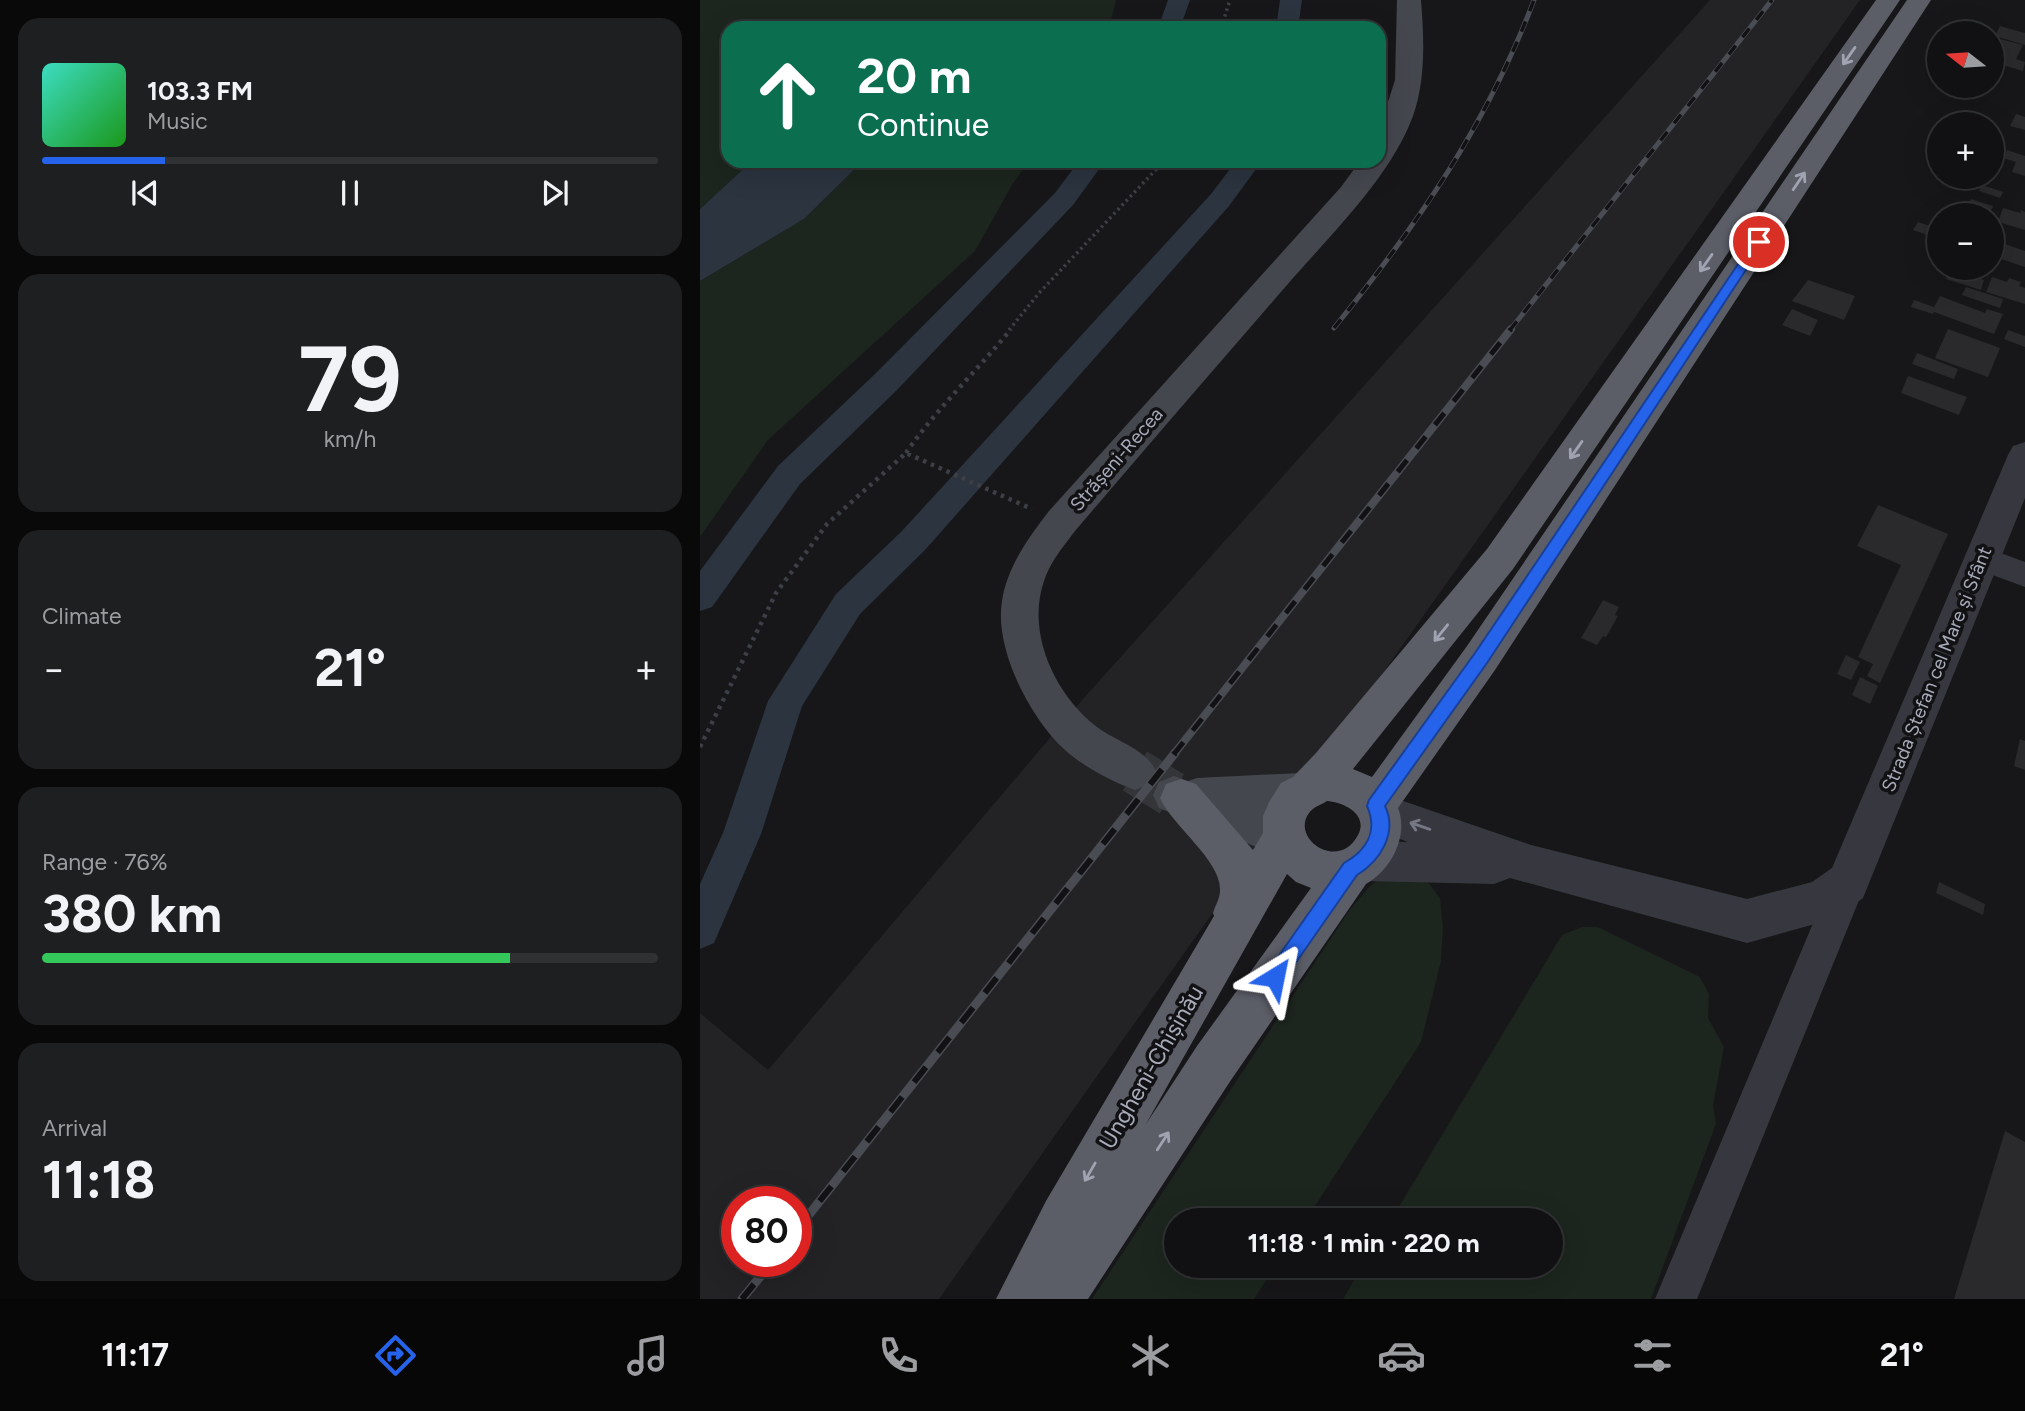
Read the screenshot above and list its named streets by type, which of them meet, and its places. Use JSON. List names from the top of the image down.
{
  "streets": {
    "highway": ["Ungheni-Chișinău"],
    "main road": ["Strășeni-Recea"],
    "street": ["Strada Ștefan cel Mare și Sfânt"]
  },
  "north": "left",
  "page": {
    "map_buttons": ["+", "−"],
    "turn": ["20 m", "Continue"],
    "song": ["103.3 FM", "Music"],
    "tile": [
      ["79", "km/h"],
      "Climate",
      ["Range · 76%", "380 km"],
      ["Arrival", "11:18"]
    ],
    "heat": ["−", "21°", "+"],
    "limit": "80",
    "trip": "11:18 · 1 min · 220 m",
    "tabs": ["11:17", "21°"]
  }
}
